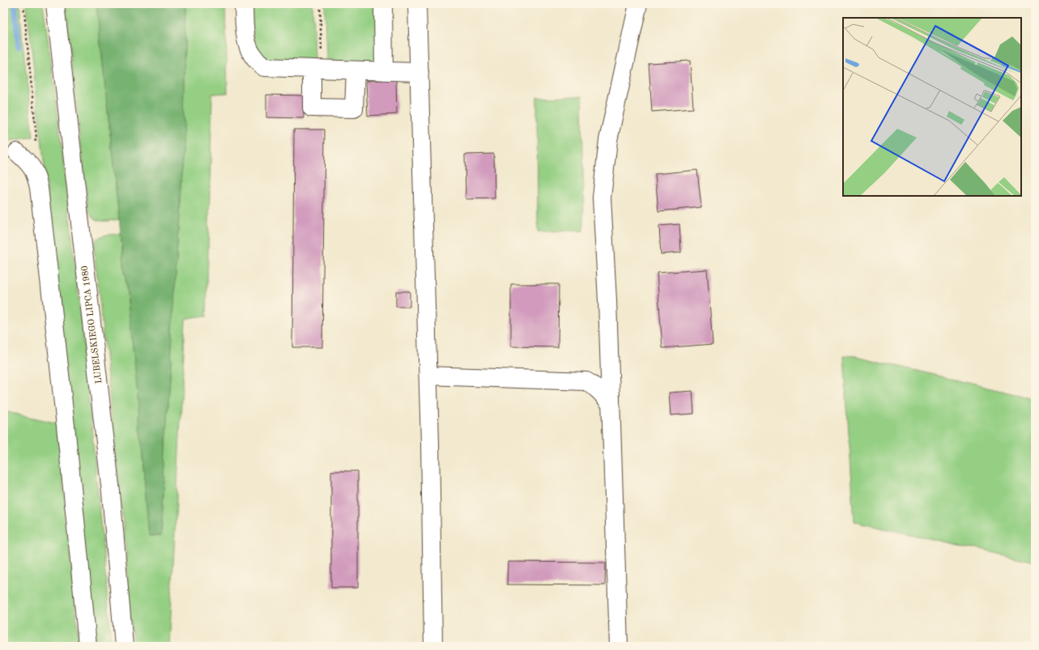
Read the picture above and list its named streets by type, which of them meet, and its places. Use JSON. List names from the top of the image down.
{
  "streets": {
    "main road": ["LUBELSKIEGO LIPCA 1980"]
  }
}
